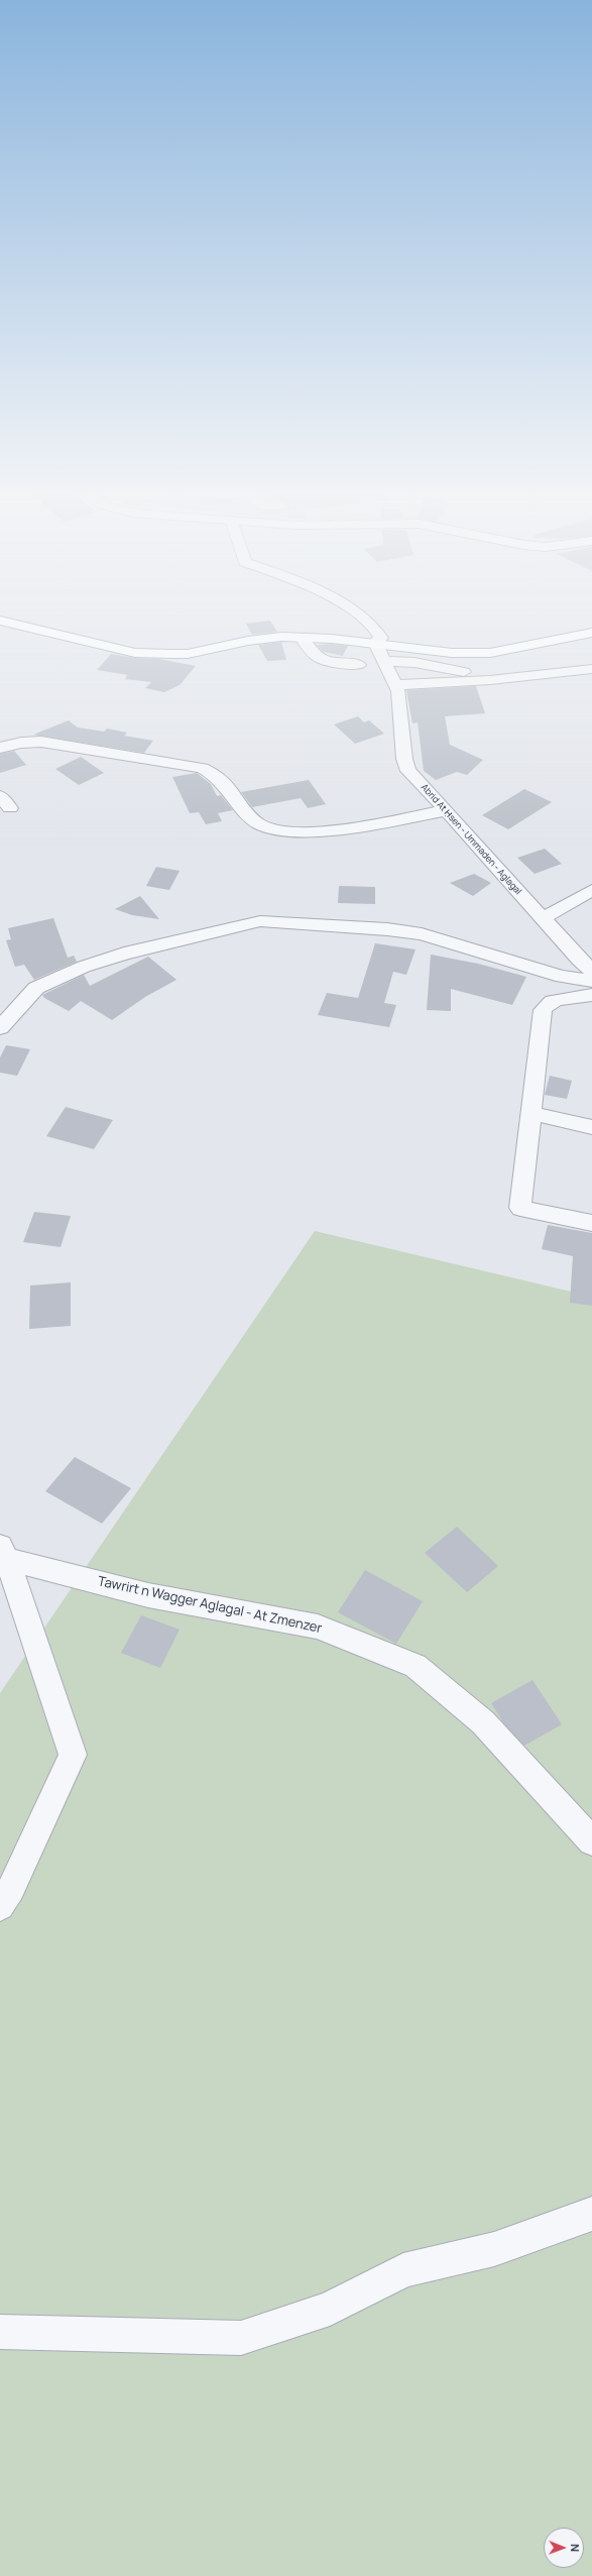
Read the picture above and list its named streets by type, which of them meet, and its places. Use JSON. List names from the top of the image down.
{
  "streets": {
    "street": ["Abrid At Ḥsen - Ummaden - Aglagal", "Tawrirt n Wagger Aglagal - At Zmenzer"]
  },
  "north": "right"
}
